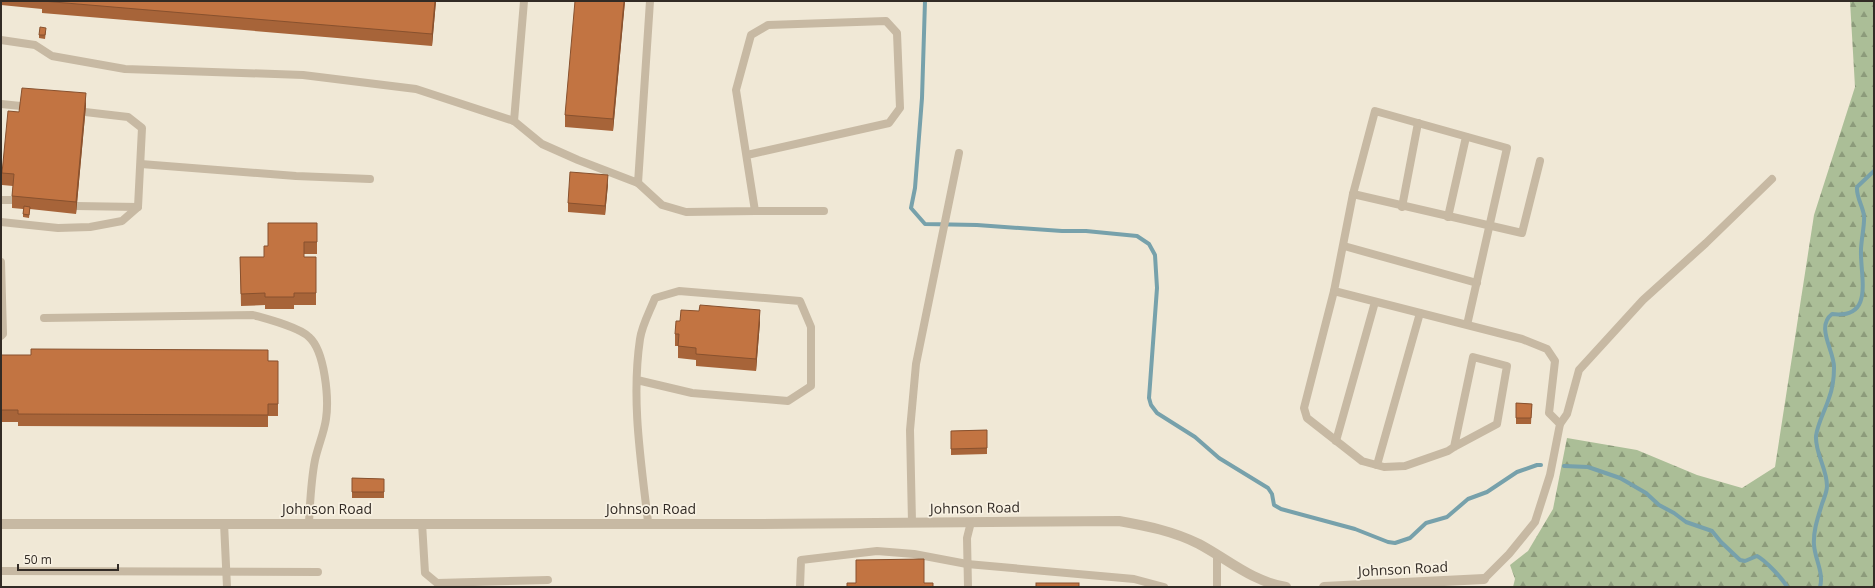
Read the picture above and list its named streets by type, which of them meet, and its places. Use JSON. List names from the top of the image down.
{
  "streets": {
    "street": ["Johnson Road"]
  },
  "scale_bar": "50 m"
}
